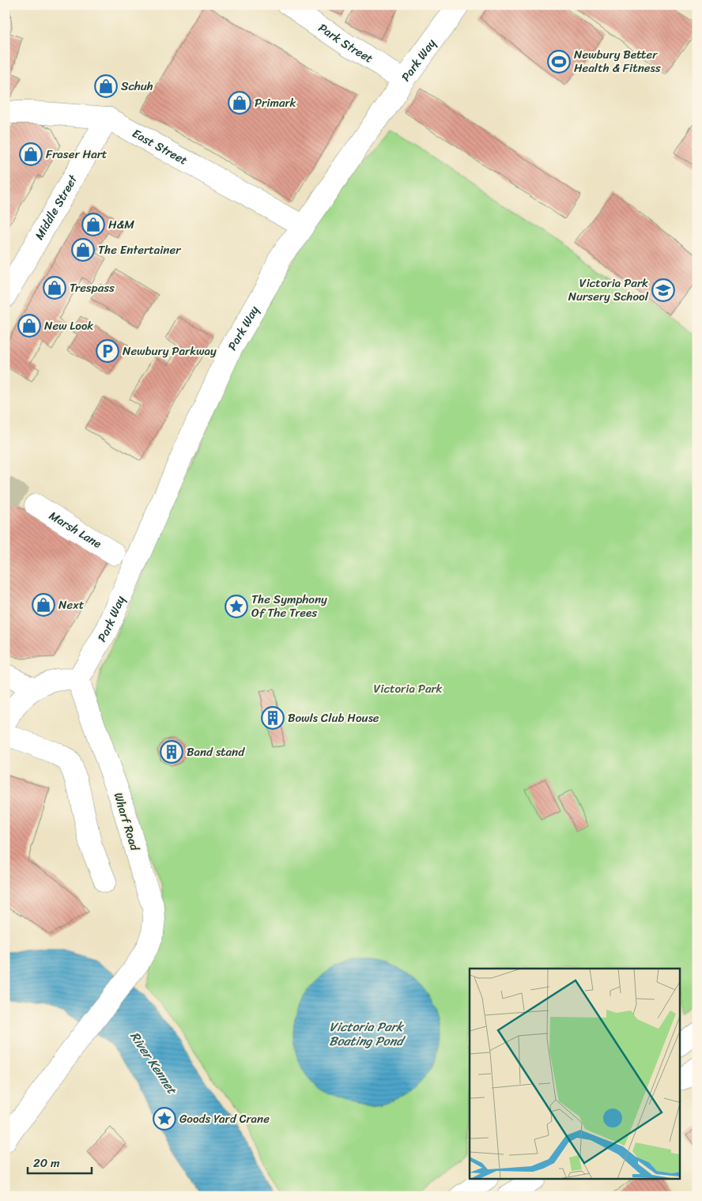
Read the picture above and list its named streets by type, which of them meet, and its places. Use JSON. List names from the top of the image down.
{
  "streets": {
    "main road": [
      "Park Street",
      "Park Way",
      "East Street",
      "Middle Street",
      "Marsh Lane",
      "Wharf Road"
    ]
  },
  "crossings": [
    ["Park Street", "Park Way"],
    ["Park Way", "East Street"],
    ["Park Way", "Wharf Road"],
    ["East Street", "Middle Street"]
  ],
  "water": ["Victoria Park Boating Pond", "River Kennet"],
  "parks": ["Victoria Park"],
  "places": {
    "sports": ["Newbury Better Health & Fitness"],
    "shop": [
      "Schuh",
      "Primark",
      "Fraser Hart",
      "H&M",
      "The Entertainer",
      "Trespass",
      "New Look",
      "Next"
    ],
    "school or university": ["Victoria Park Nursery School"],
    "parking": ["Newbury Parkway"],
    "place": ["The Symphony Of The Trees", "Goods Yard Crane"],
    "building": ["Bowls Club House", "Band stand"]
  },
  "scale_bar": "20 m"
}
